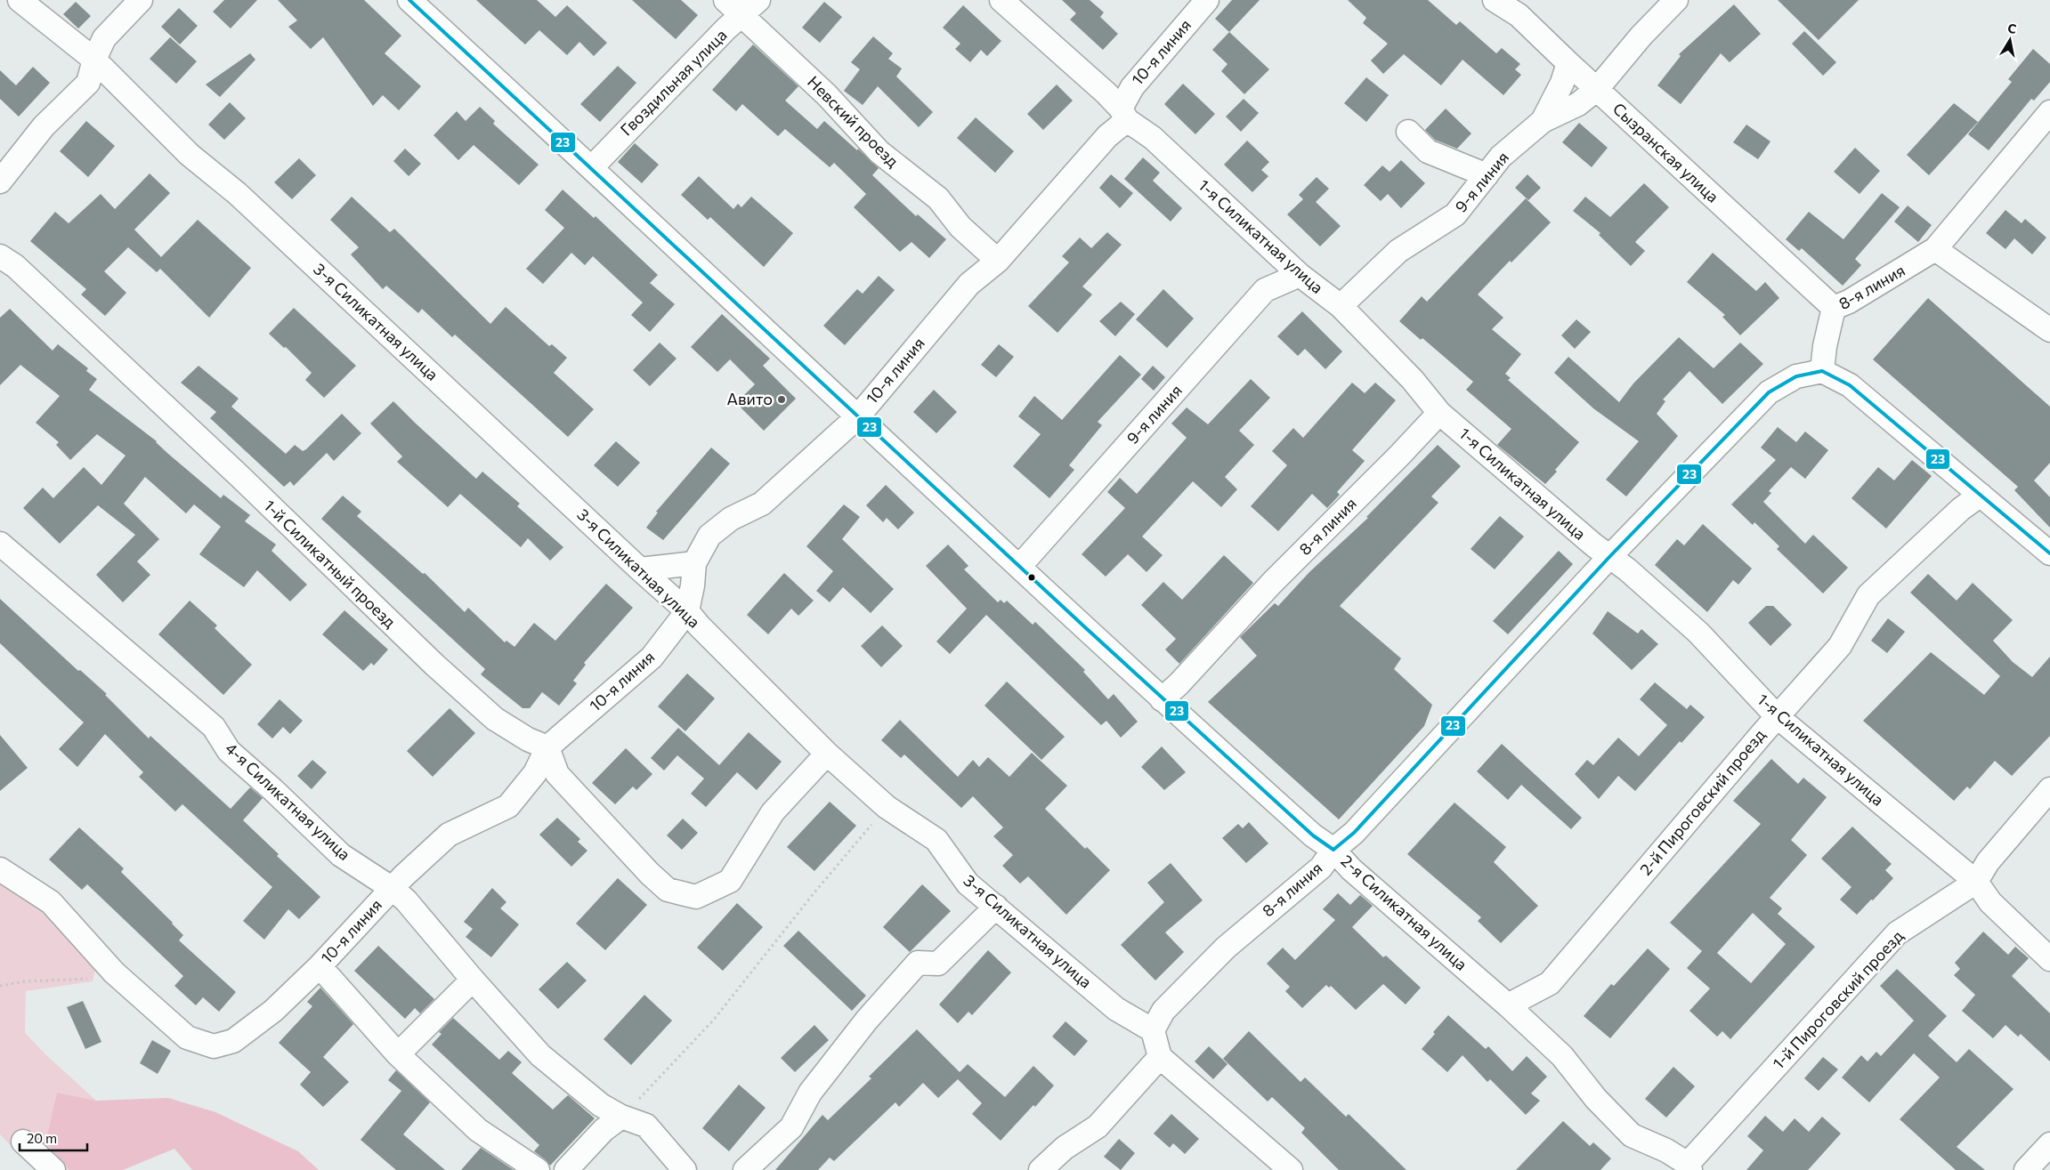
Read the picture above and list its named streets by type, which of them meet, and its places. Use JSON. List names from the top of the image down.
{
  "streets": {
    "street": [
      "10-я линия",
      "Гвоздильная улица",
      "Невский проезд",
      "Сызранская улица",
      "9-я линия",
      "1-я Силикатная улица",
      "8-я линия",
      "3-я Силикатная улица",
      "1-й Силикатный проезд",
      "4-я Силикатная улица",
      "2-й Пироговский проезд",
      "2-я Силикатная улица",
      "1-й Пироговский проезд"
    ]
  },
  "crossings": [
    ["10-я линия", "Невский проезд"],
    ["10-я линия", "1-я Силикатная улица"],
    ["10-я линия", "3-я Силикатная улица"],
    ["10-я линия", "1-й Силикатный проезд"],
    ["10-я линия", "4-я Силикатная улица"],
    ["10-я линия", "2-я Силикатная улица"],
    ["Гвоздильная улица", "Невский проезд"],
    ["Гвоздильная улица", "2-я Силикатная улица"],
    ["Сызранская улица", "9-я линия"],
    ["Сызранская улица", "8-я линия"],
    ["9-я линия", "1-я Силикатная улица"],
    ["9-я линия", "2-я Силикатная улица"],
    ["1-я Силикатная улица", "8-я линия"],
    ["1-я Силикатная улица", "2-й Пироговский проезд"],
    ["1-я Силикатная улица", "1-й Пироговский проезд"],
    ["8-я линия", "3-я Силикатная улица"],
    ["8-я линия", "2-я Силикатная улица"],
    ["2-й Пироговский проезд", "2-я Силикатная улица"],
    ["2-я Силикатная улица", "1-й Пироговский проезд"]
  ],
  "places": ["Авито"],
  "lines": ["transit line 23"],
  "scale_bar": "20 m",
  "north": "top"
}
